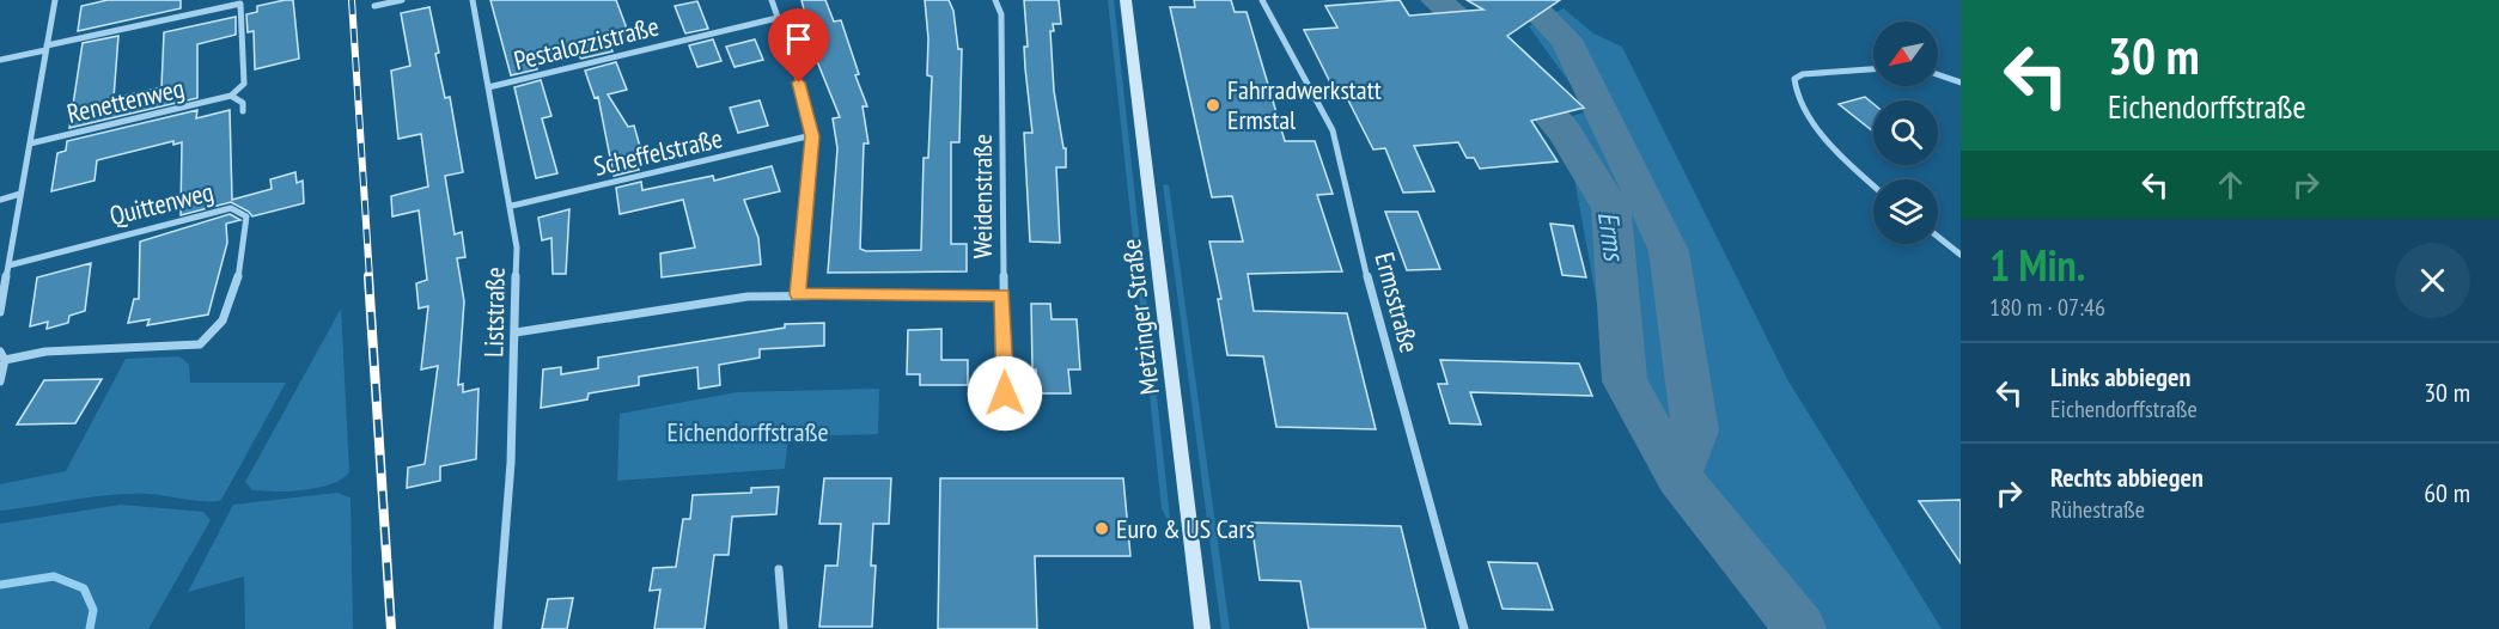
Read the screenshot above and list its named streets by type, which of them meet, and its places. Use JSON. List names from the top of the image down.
{
  "streets": {
    "street": [
      "Pestalozzistraße",
      "Renettenweg",
      "Scheffelstraße",
      "Weidenstraße",
      "Quittenweg",
      "Ermsstraße",
      "Liststraße",
      "Metzinger Straße"
    ]
  },
  "crossings": [
    ["Pestalozzistraße", "Liststraße"],
    ["Scheffelstraße", "Liststraße"]
  ],
  "water": ["Erms"],
  "parks": ["Eichendorffstraße"],
  "places": ["Fahrradwerkstatt Ermstal", "Euro & US Cars"],
  "north": "bottom left",
  "page": {
    "turn": ["30 m", "Eichendorffstraße"],
    "heading": ["1 Min.", "180 m · 07:46"],
    "list": [
      {
        "name": "Links abbiegen",
        "note": "Eichendorffstraße",
        "value": "30 m"
      },
      {
        "name": "Rechts abbiegen",
        "note": "Rühestraße",
        "value": "60 m"
      }
    ]
  }
}
